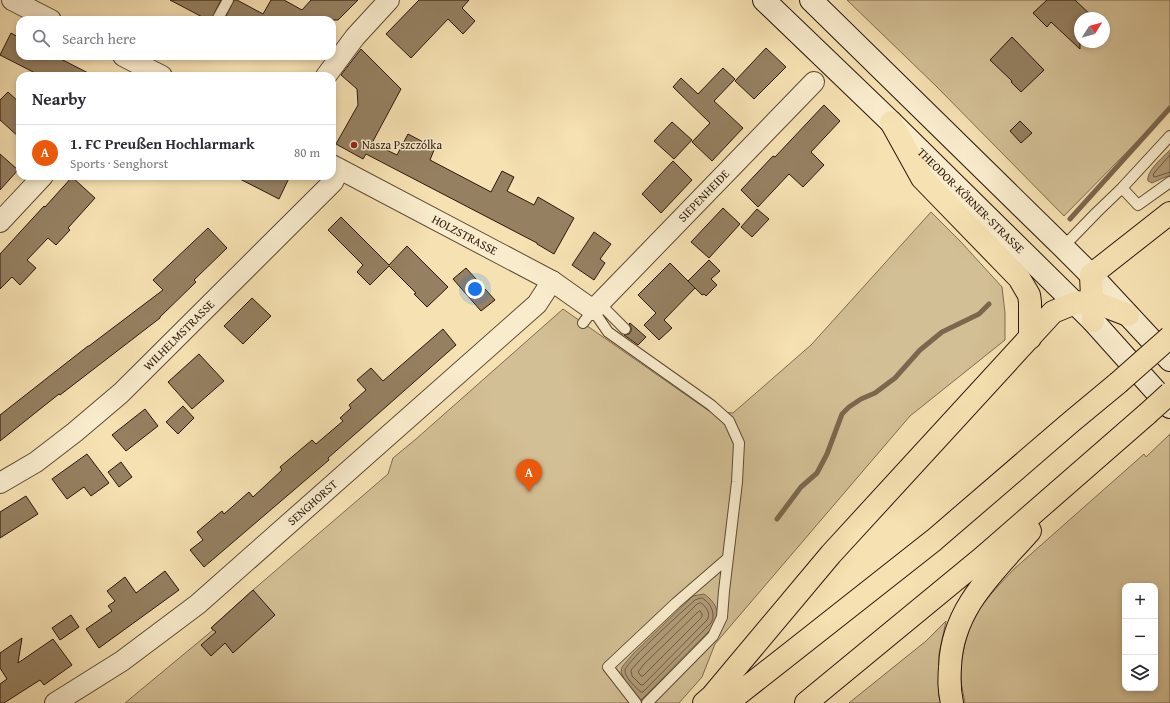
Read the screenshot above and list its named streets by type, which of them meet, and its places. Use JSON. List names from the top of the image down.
{
  "streets": {
    "main road": ["THEODOR-KÖRNER-STRASSE"],
    "street": [
      "SIEPENHEIDE",
      "HOLZSTRASSE",
      "WILHELMSTRASSE",
      "SENGHORST"
    ]
  },
  "crossings": [
    ["SIEPENHEIDE", "HOLZSTRASSE"],
    ["HOLZSTRASSE", "SENGHORST"]
  ],
  "places": ["Nasza Pszczólka"],
  "north": "top right",
  "page": {
    "search": "Search here",
    "heading": "Nearby",
    "list": [
      {
        "mark": "A",
        "name": "1. FC Preußen Hochlarmark",
        "note": "Sports · Senghorst",
        "value": "80 m"
      }
    ],
    "pins": "A",
    "map_buttons": ["+", "−"]
  }
}
